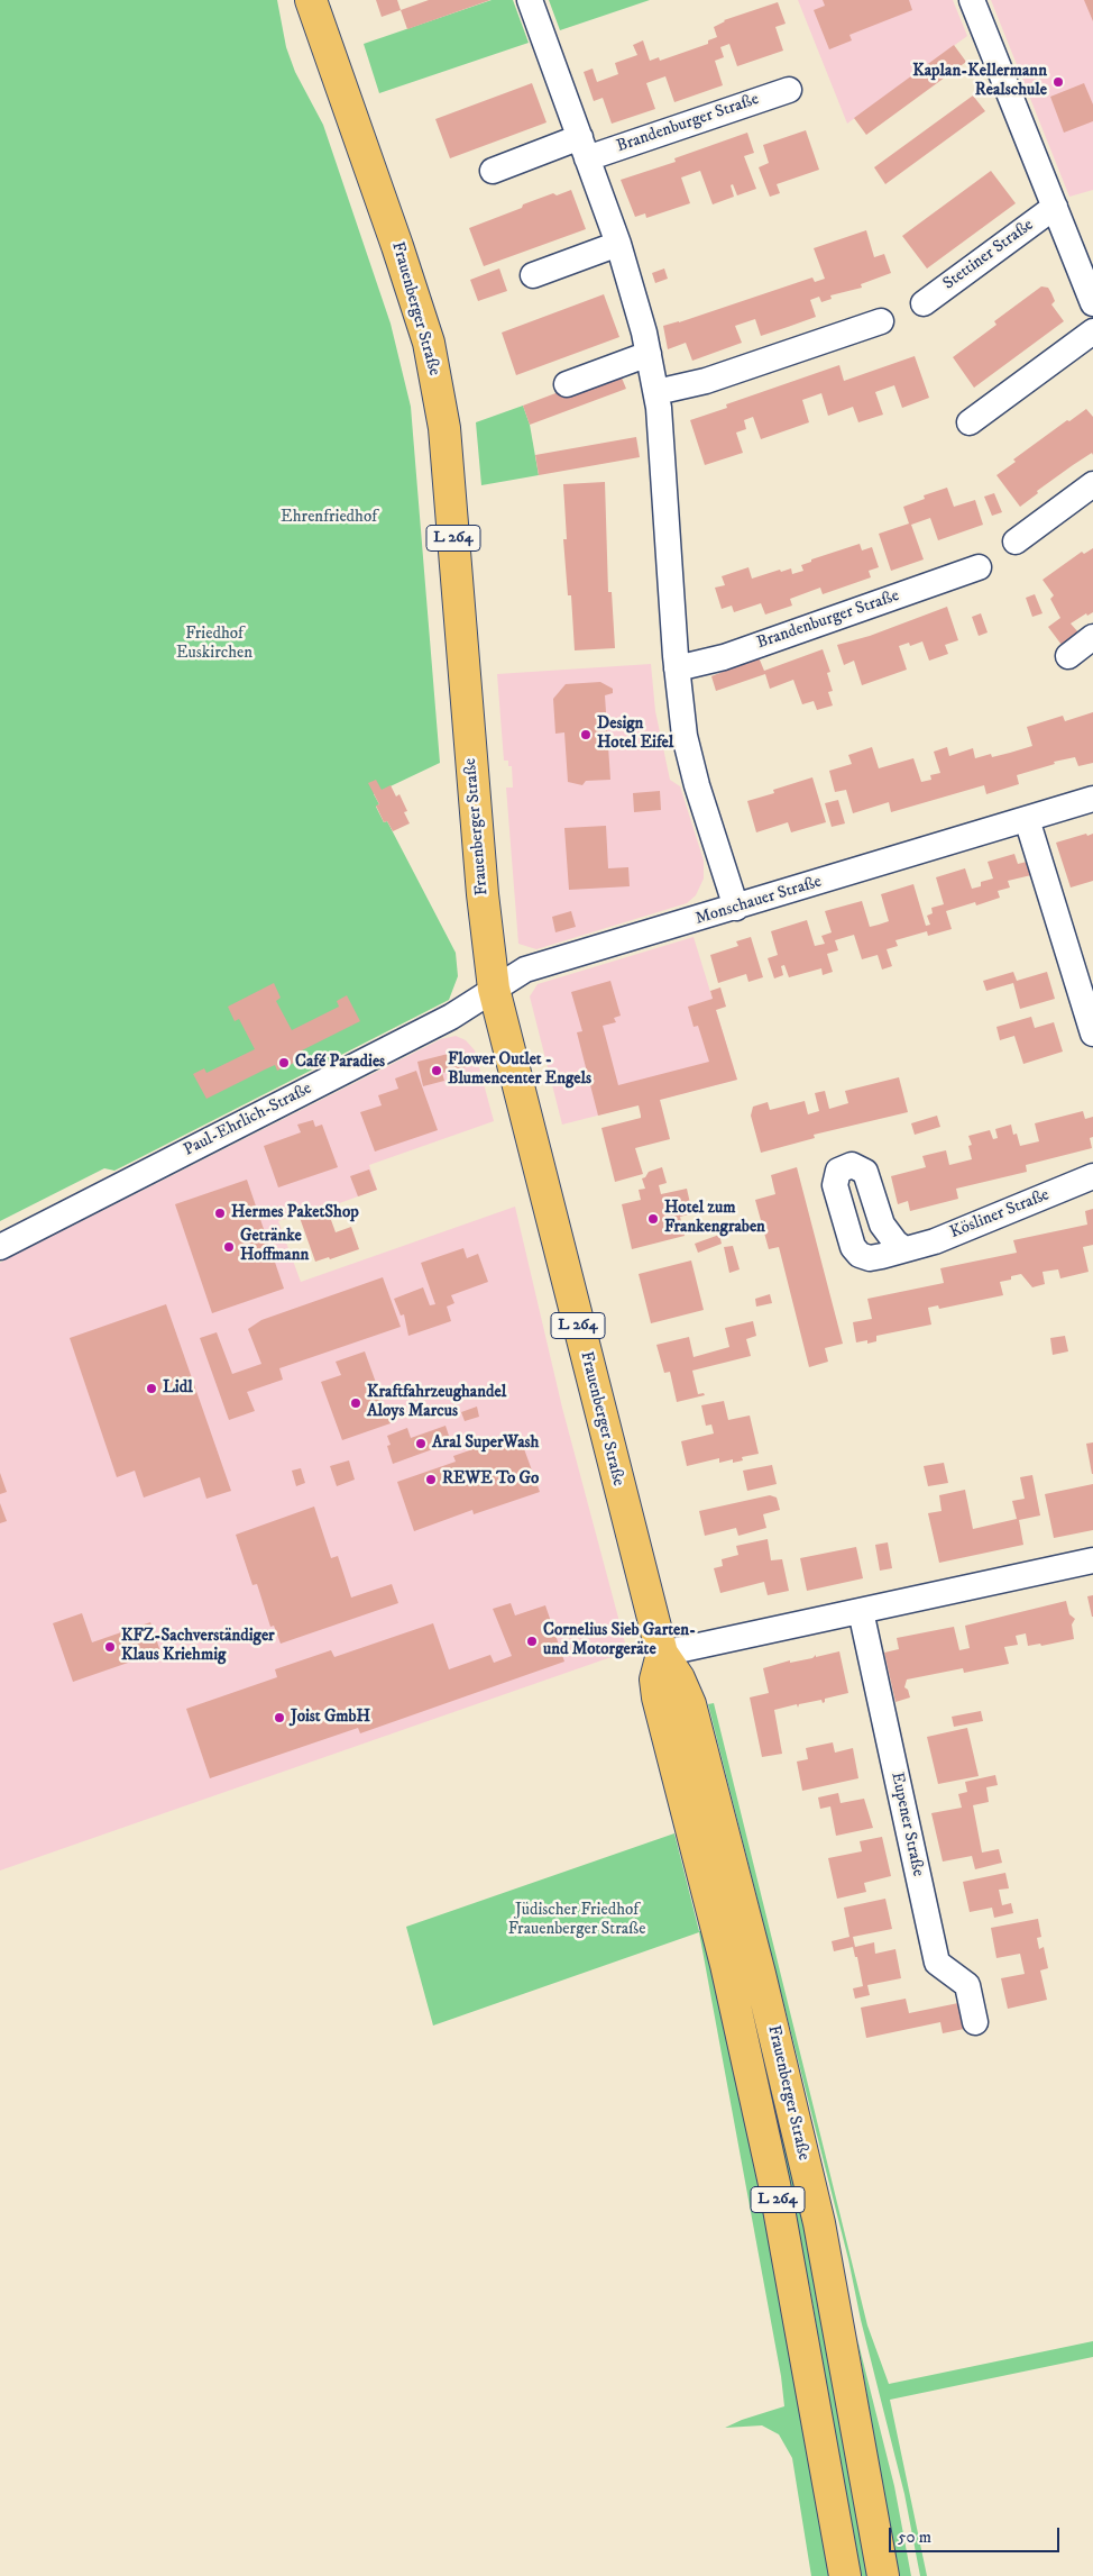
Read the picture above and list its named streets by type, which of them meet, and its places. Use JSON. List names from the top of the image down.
{
  "streets": {
    "main road": ["Frauenberger Straße", "L 264"],
    "street": [
      "Brandenburger Straße",
      "Stettiner Straße",
      "Monschauer Straße",
      "Paul-Ehrlich-Straße",
      "Kösliner Straße",
      "Eupener Straße"
    ]
  },
  "crossings": [
    ["Frauenberger Straße", "Monschauer Straße"],
    ["Frauenberger Straße", "Paul-Ehrlich-Straße"],
    ["Monschauer Straße", "Paul-Ehrlich-Straße"]
  ],
  "parks": ["Ehrenfriedhof", "Friedhof Euskirchen", "Jüdischer Friedhof Frauenberger Straße"],
  "places": [
    "Kaplan-Kellermann Realschule",
    "Design Hotel Eifel",
    "Café Paradies",
    "Flower Outlet - Blumencenter Engels",
    "Hermes PaketShop",
    "Hotel zum Frankengraben",
    "Getränke Hoffmann",
    "Lidl",
    "Kraftfahrzeughandel Aloys Marcus",
    "Aral SuperWash",
    "REWE To Go",
    "Cornelius Sieb Garten- und Motorgeräte",
    "KFZ-Sachverständiger Klaus Kriehmig",
    "Joist GmbH"
  ],
  "scale_bar": "50 m"
}
